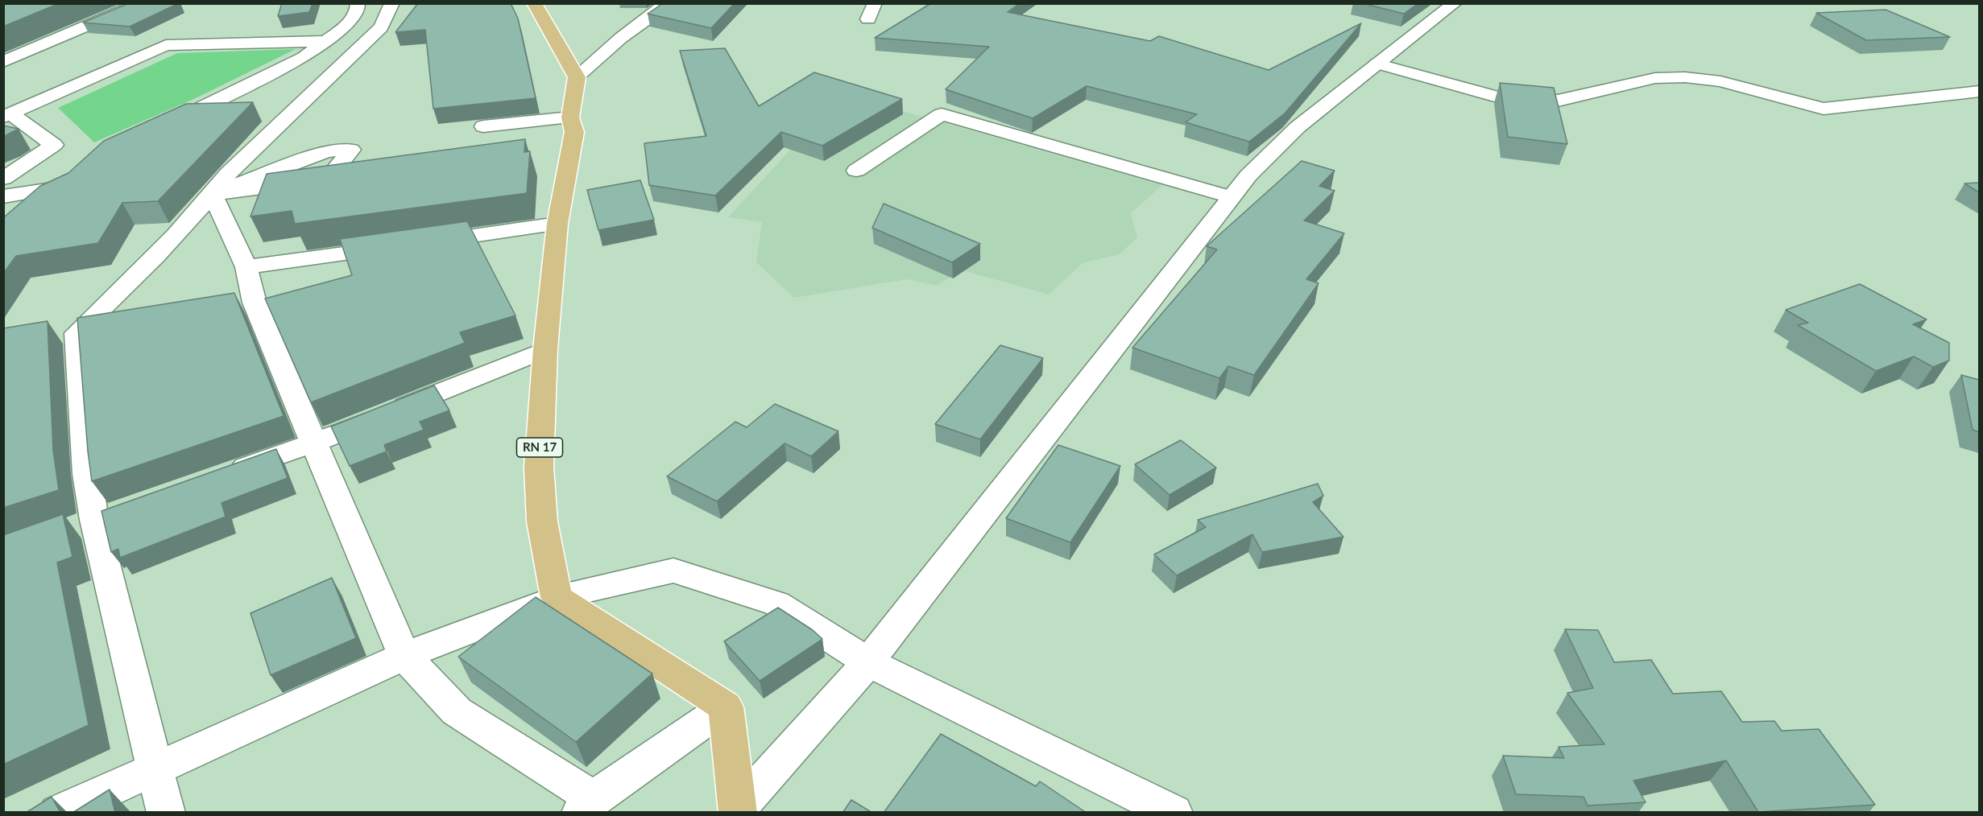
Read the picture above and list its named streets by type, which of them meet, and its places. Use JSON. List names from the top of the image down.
{
  "streets": {
    "main road": ["RN 17"]
  }
}
